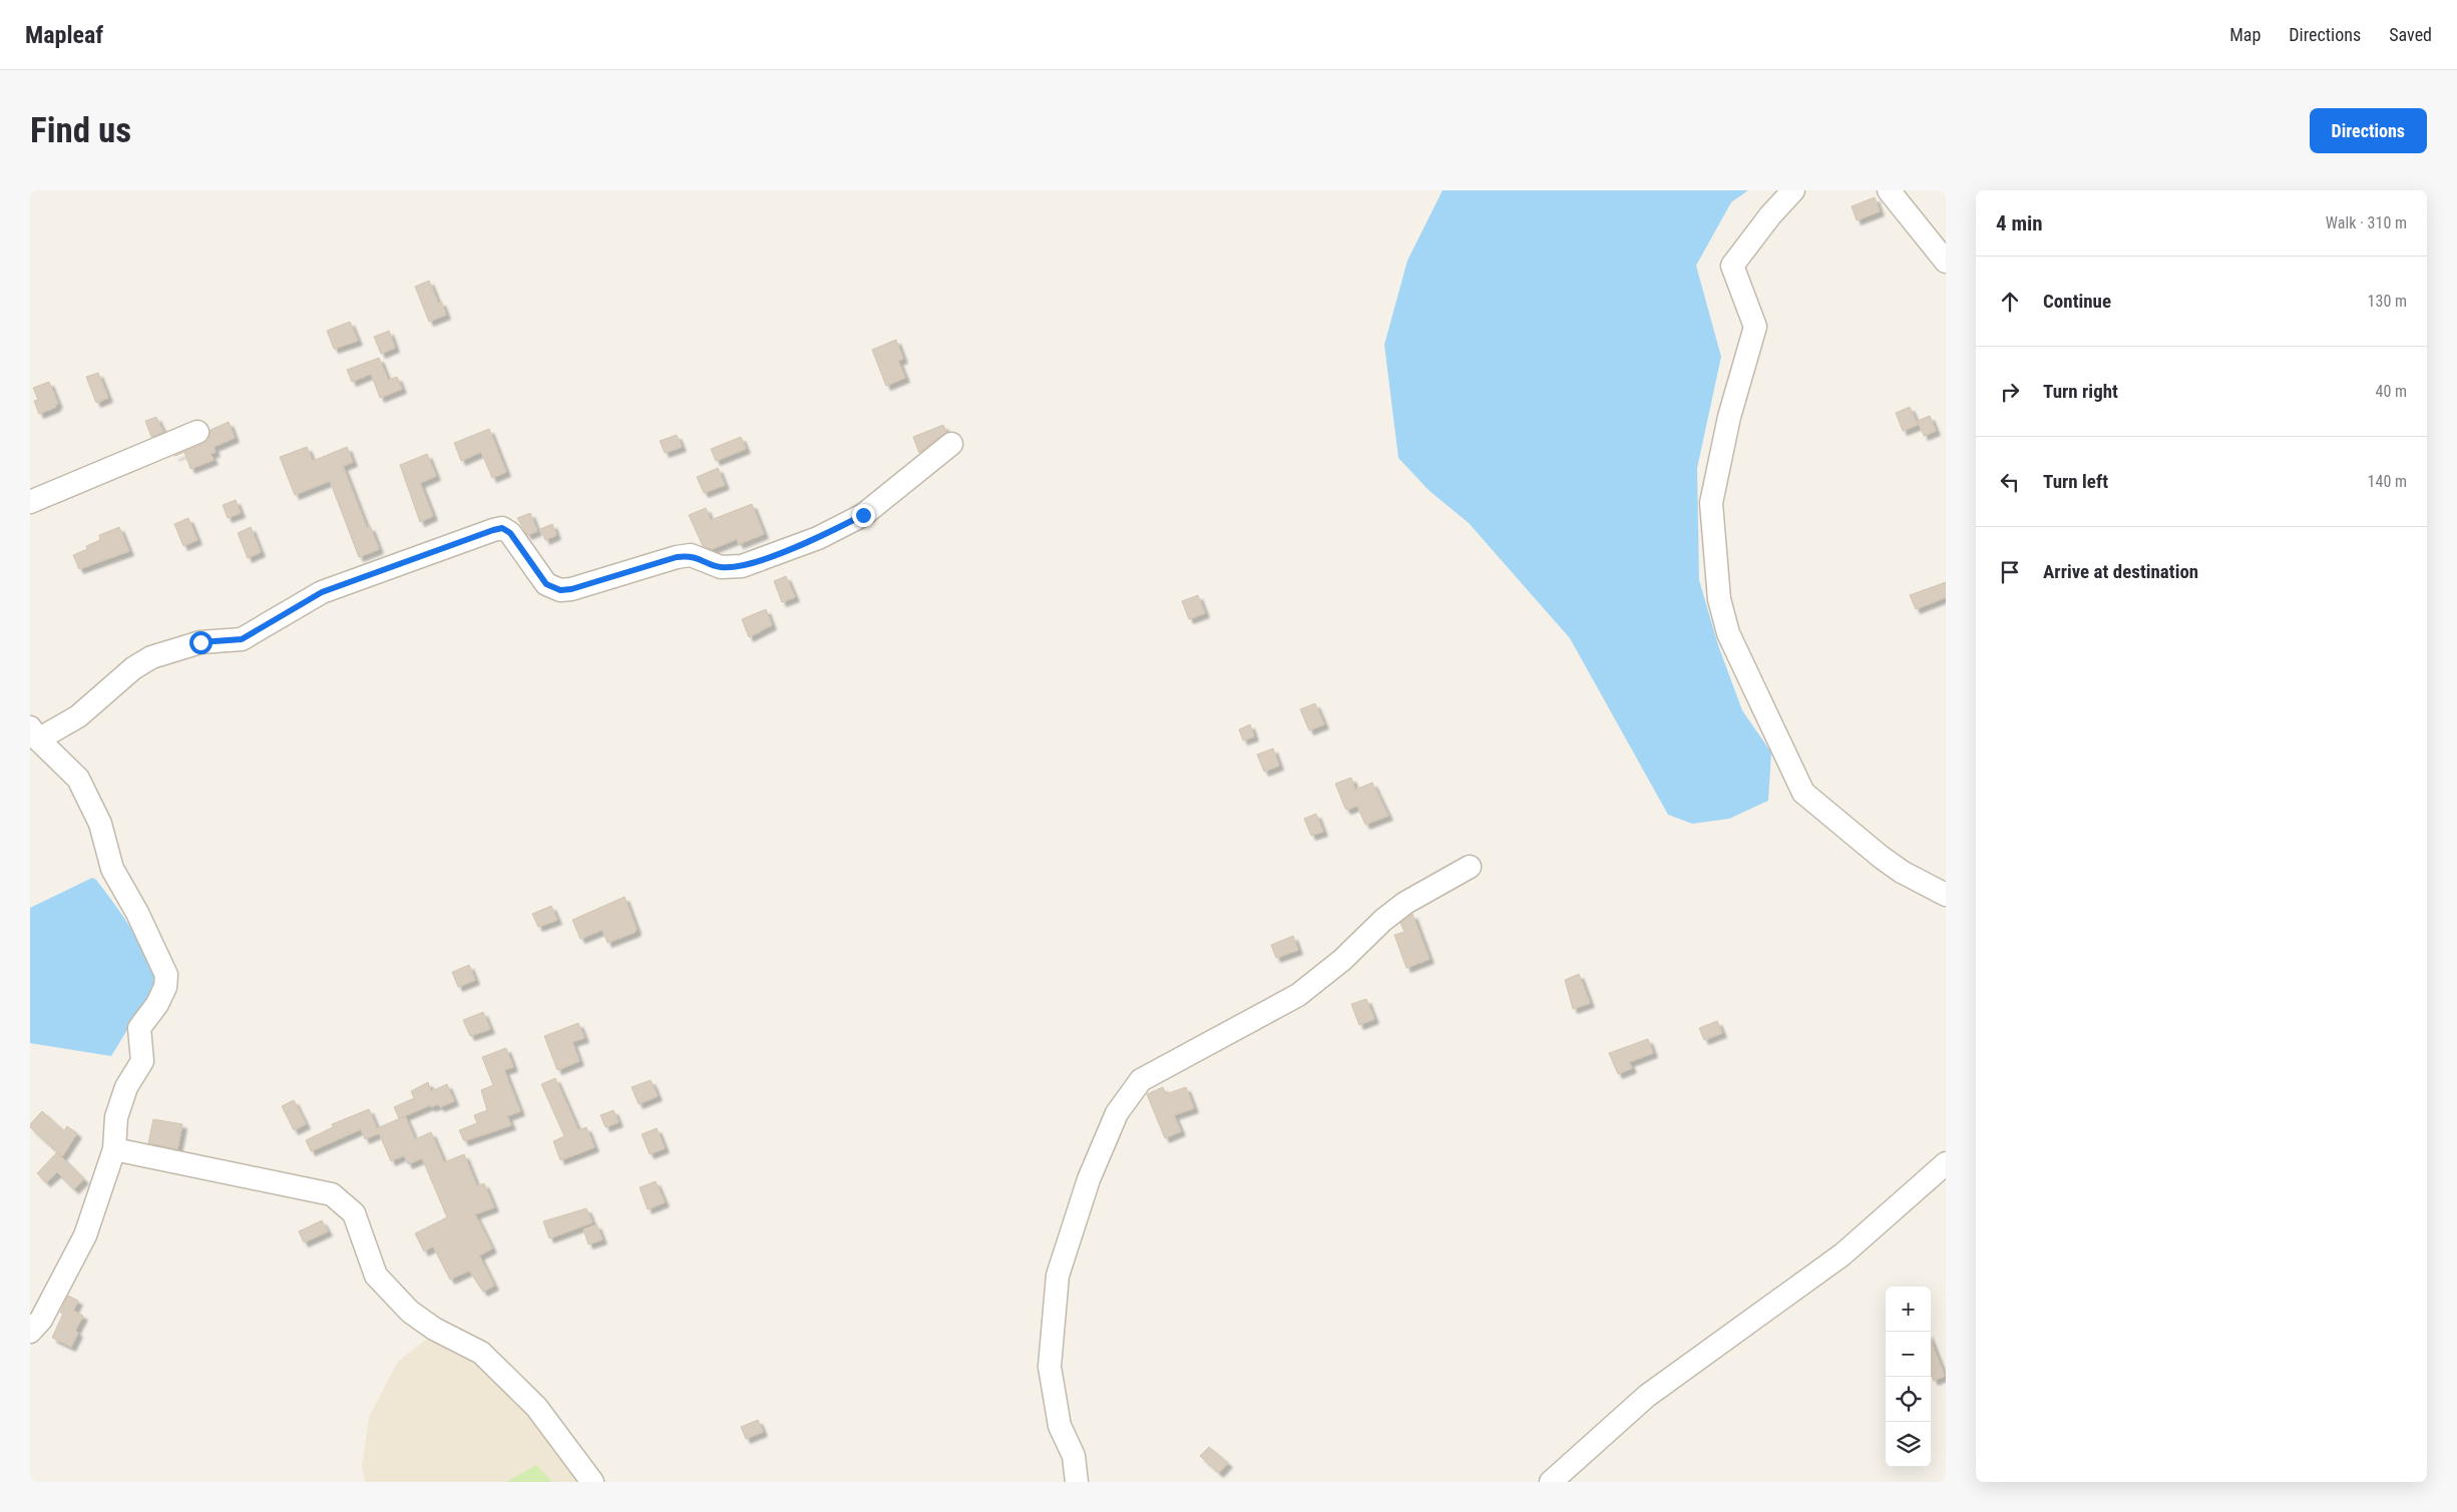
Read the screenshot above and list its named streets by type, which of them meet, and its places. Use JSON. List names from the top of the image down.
{
  "page": {
    "header": "Mapleaf",
    "nav": ["Map", "Directions", "Saved"],
    "buttons": "Directions",
    "title": "Find us",
    "heading": ["4 min", "Walk · 310 m"],
    "list": [
      ["Continue", "130 m"],
      ["Turn right", "40 m"],
      ["Turn left", "140 m"],
      "Arrive at destination"
    ],
    "map_buttons": ["+", "−"]
  }
}
